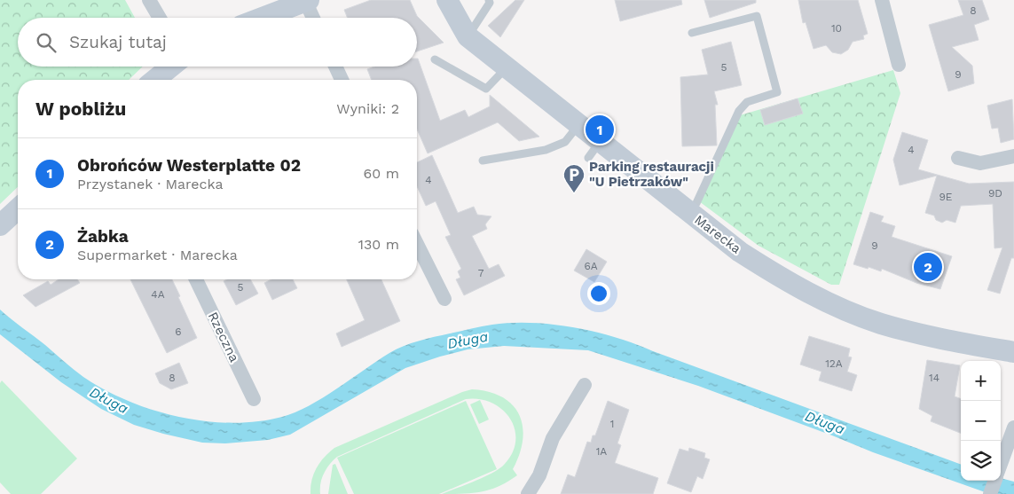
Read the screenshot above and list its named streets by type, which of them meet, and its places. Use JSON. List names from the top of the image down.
{
  "streets": {
    "street": ["Marecka", "Rzeczna"]
  },
  "water": ["Długa"],
  "places": {
    "parking": ["Parking restauracji \"U Pietrzaków\""]
  },
  "house_numbers": [
    "8",
    "10",
    "5",
    "9",
    "4",
    "4",
    "9D",
    "9E",
    "9",
    "6A",
    "7",
    "5",
    "4A",
    "6",
    "12A",
    "8",
    "14",
    "1",
    "1A"
  ],
  "page": {
    "search": "Szukaj tutaj",
    "heading": ["W pobliżu", "Wyniki: 2"],
    "pins": ["1", "2"],
    "list": [
      {
        "mark": "1",
        "name": "Obrońców Westerplatte 02",
        "note": "Przystanek · Marecka",
        "value": "60 m"
      },
      {
        "mark": "2",
        "name": "Żabka",
        "note": "Supermarket · Marecka",
        "value": "130 m"
      }
    ],
    "map_buttons": ["+", "−"]
  }
}
